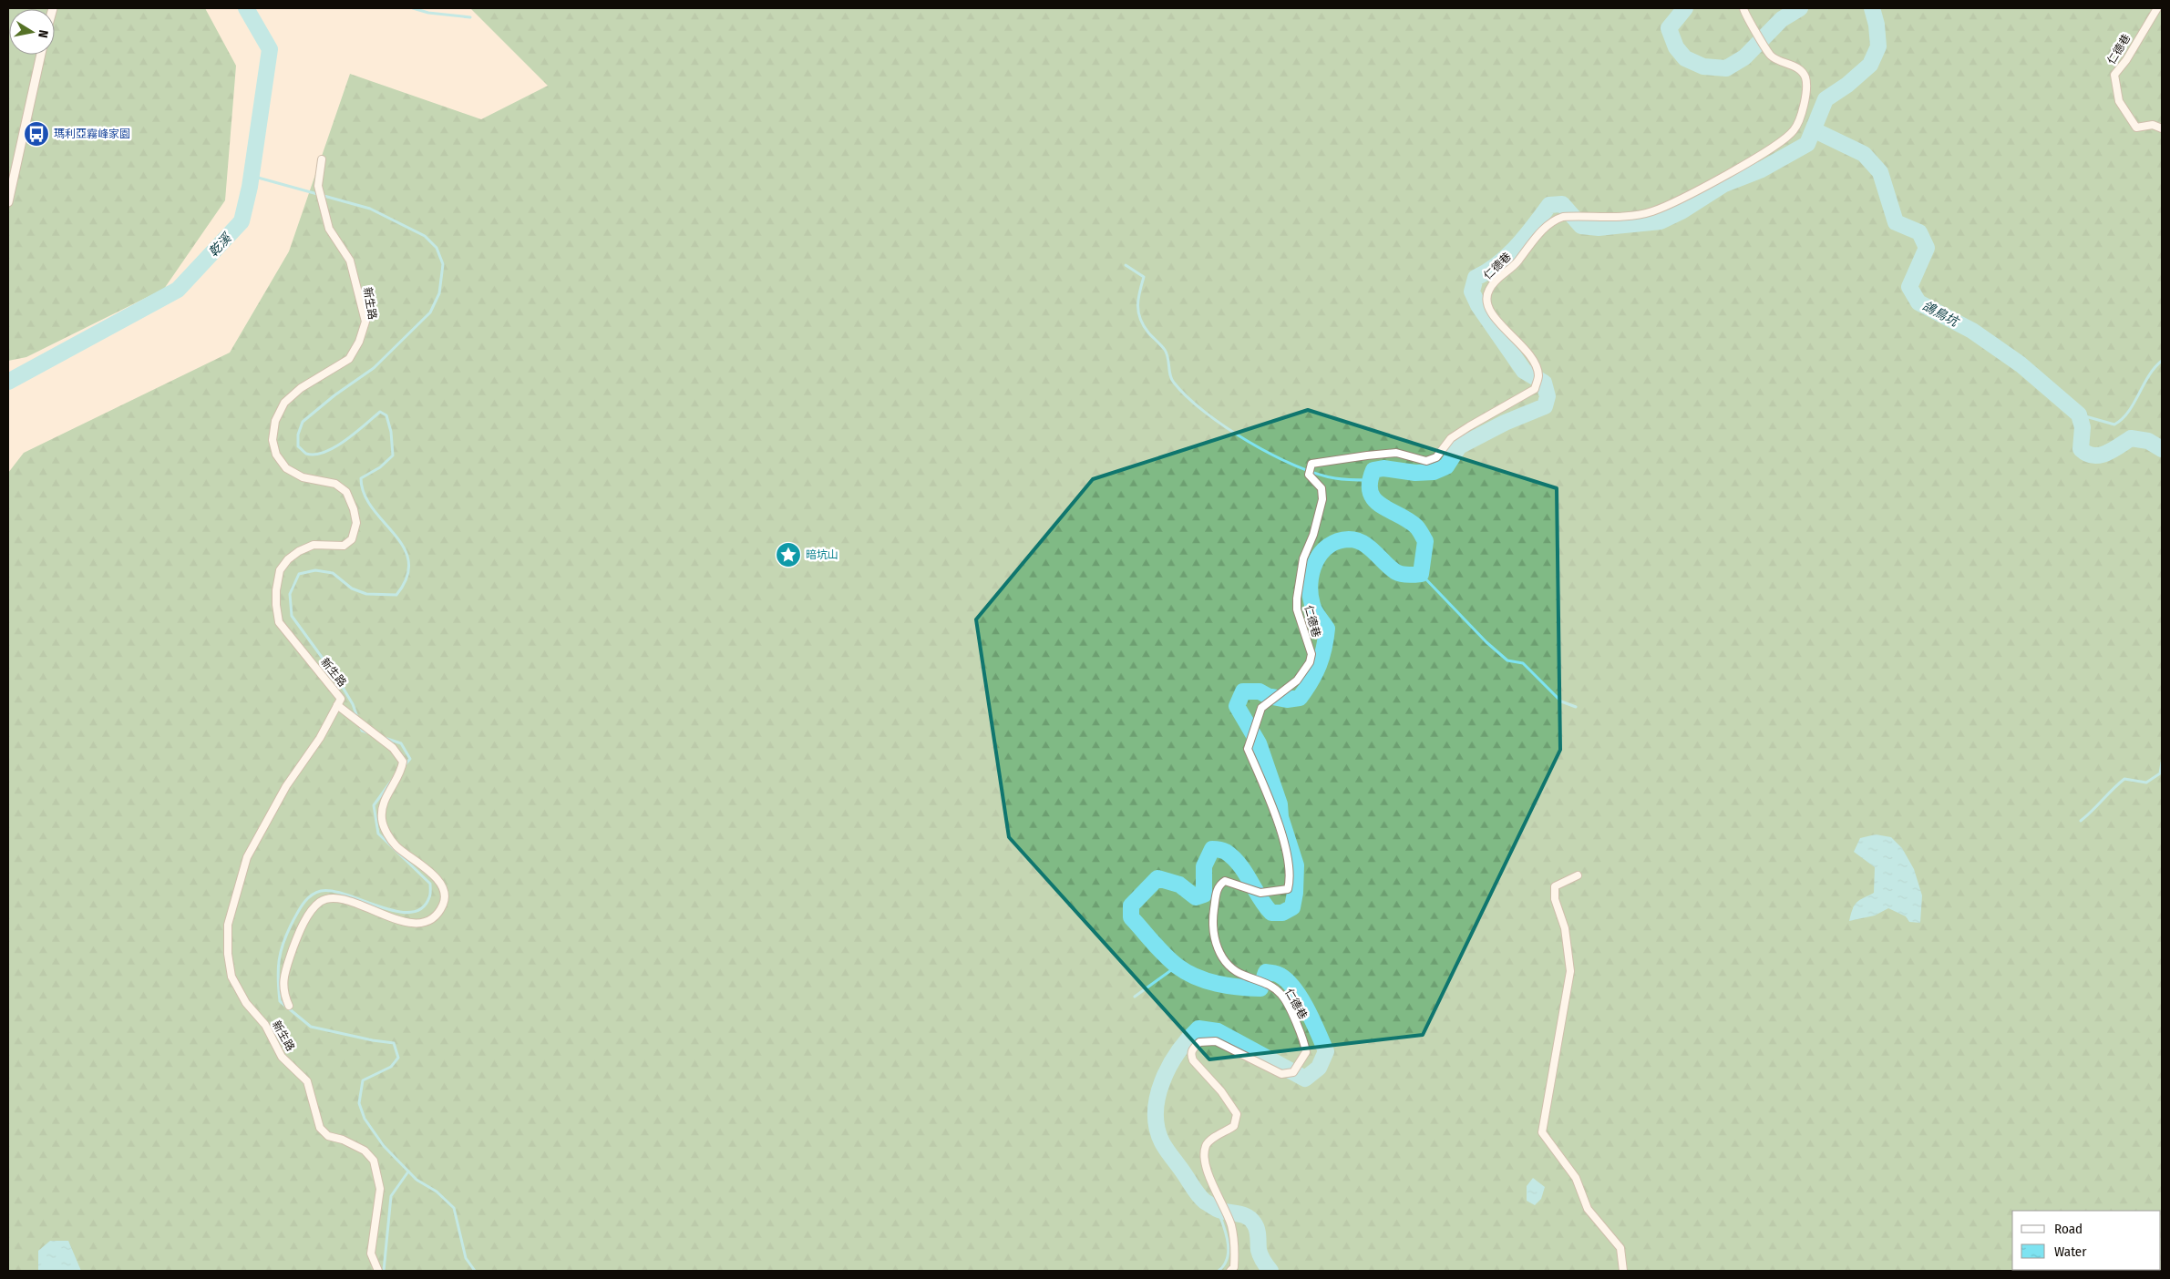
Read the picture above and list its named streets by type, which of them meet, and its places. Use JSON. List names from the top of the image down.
{
  "streets": {
    "street": ["仁德巷", "新生路"]
  },
  "water": ["乾溪", "鴿鳥坑"],
  "places": {
    "bus stop": ["瑪利亞霧峰家園"],
    "place": ["暗坑山"]
  },
  "legend": ["Road", "Water"],
  "north": "right"
}
